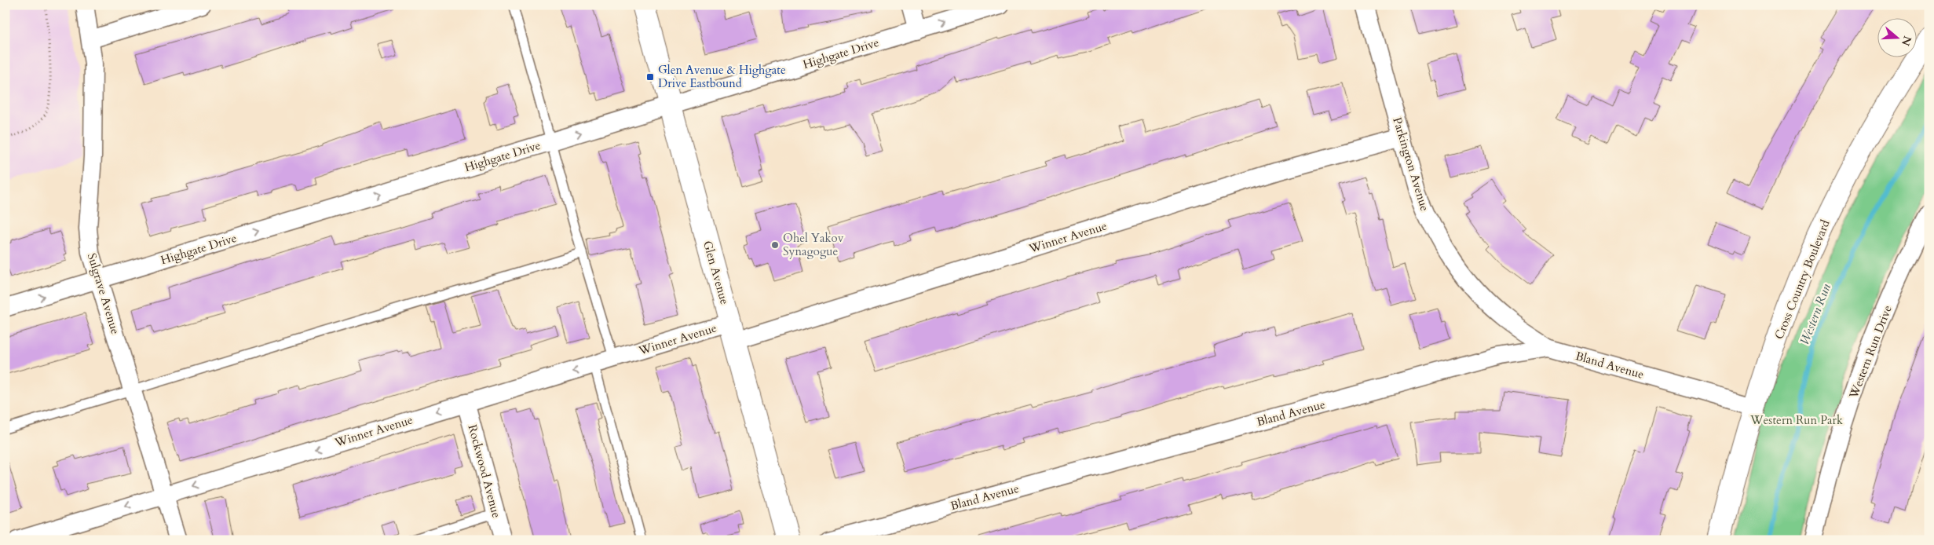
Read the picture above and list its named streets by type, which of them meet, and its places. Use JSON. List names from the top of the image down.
{
  "streets": {
    "main road": ["Glen Avenue", "Cross Country Boulevard"],
    "street": [
      "Highgate Drive",
      "Parkington Avenue",
      "Winner Avenue",
      "Sulgrave Avenue",
      "Western Run Drive",
      "Bland Avenue",
      "Rockwood Avenue"
    ]
  },
  "crossings": [
    ["Highgate Drive", "Glen Avenue"],
    ["Highgate Drive", "Sulgrave Avenue"],
    ["Parkington Avenue", "Winner Avenue"],
    ["Parkington Avenue", "Bland Avenue"],
    ["Winner Avenue", "Glen Avenue"],
    ["Winner Avenue", "Sulgrave Avenue"],
    ["Winner Avenue", "Rockwood Avenue"],
    ["Cross Country Boulevard", "Bland Avenue"]
  ],
  "one_way": ["Highgate Drive", "Winner Avenue"],
  "water": ["Western Run"],
  "parks": ["Western Run Park"],
  "places": {
    "transit": ["Glen Avenue & Highgate Drive Eastbound"],
    "other": ["Ohel Yakov Synagogue"]
  },
  "north": "right"
}
